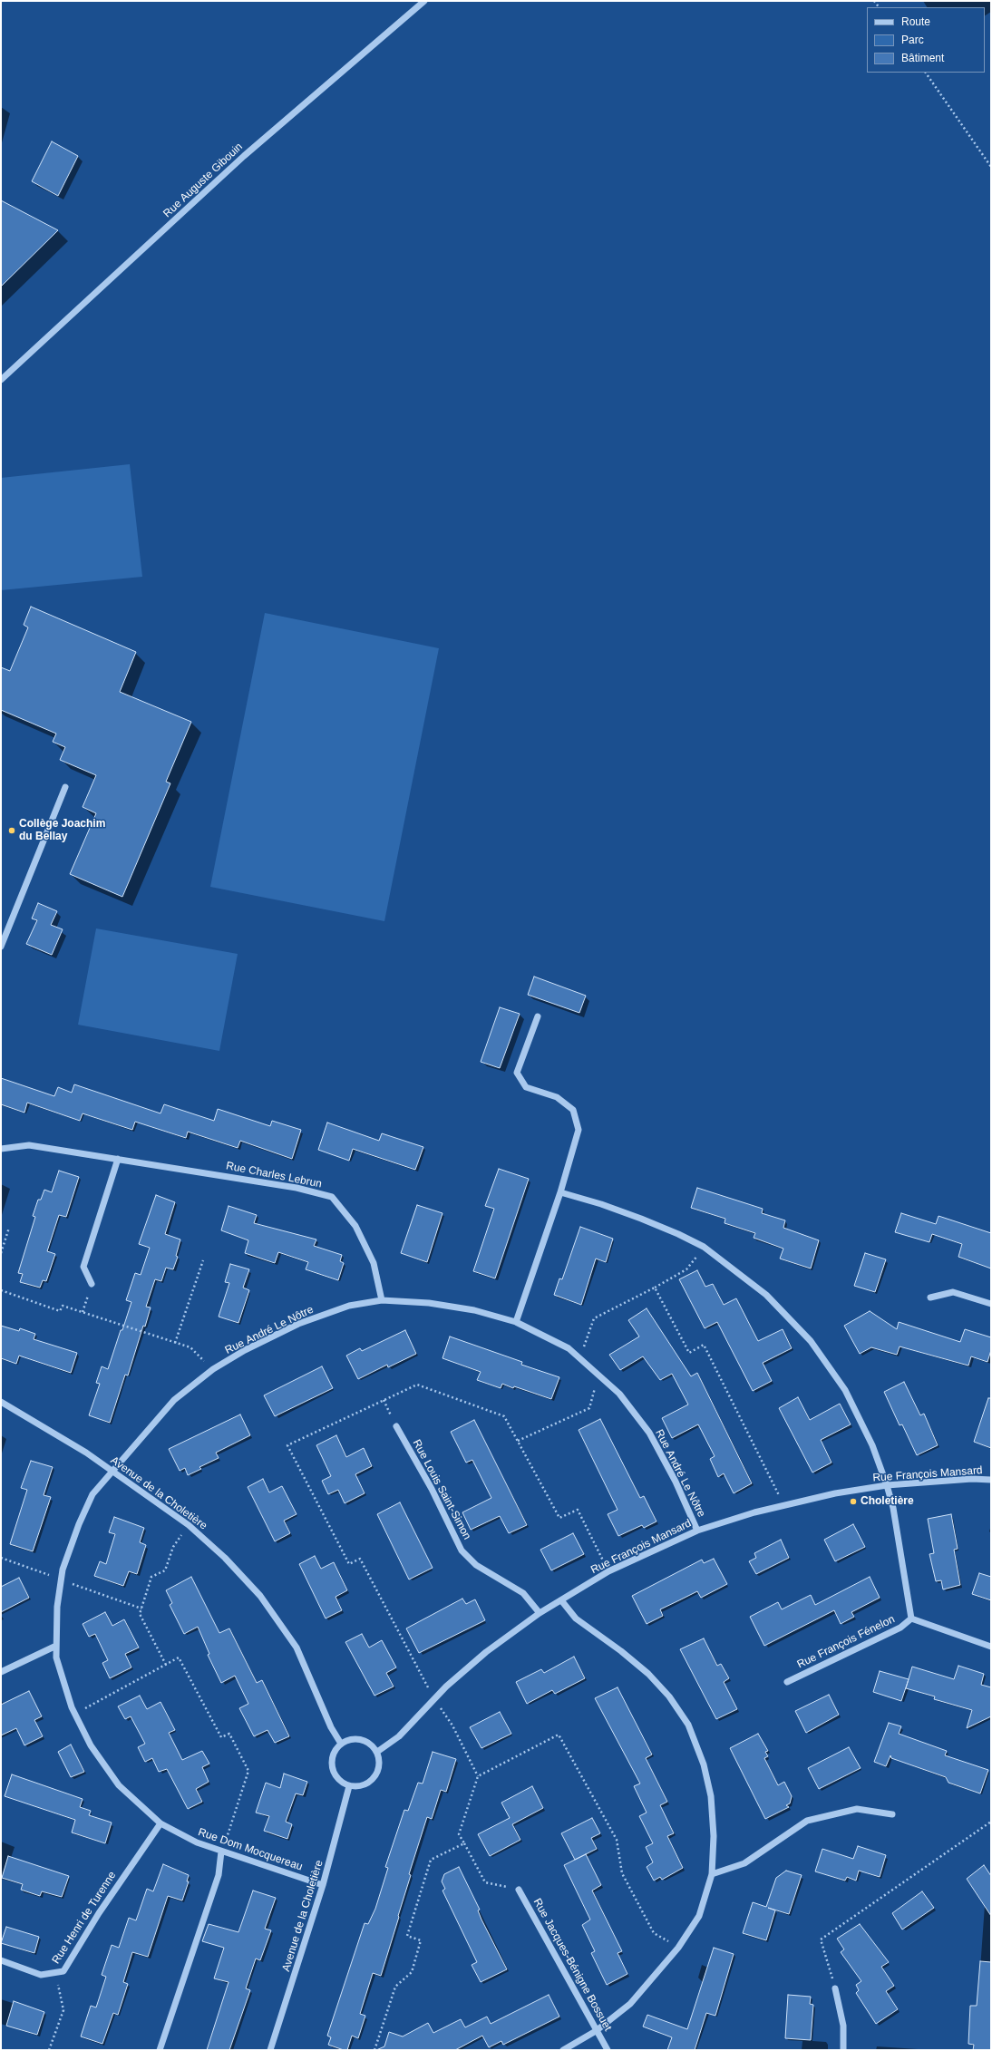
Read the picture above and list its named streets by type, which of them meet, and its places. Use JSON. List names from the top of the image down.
{
  "streets": {
    "street": [
      "Rue Auguste Gibouin",
      "Rue Charles Lebrun",
      "Rue André Le Nôtre",
      "Rue François Mansard",
      "Rue Louis Saint-Simon",
      "Avenue de la Choletière",
      "Rue François Fénelon",
      "Rue Dom Mocquereau",
      "Rue Henri de Turenne",
      "Rue Jacques-Bénigne Bossuet"
    ]
  },
  "crossings": [
    ["Rue Charles Lebrun", "Rue André Le Nôtre"],
    ["Rue André Le Nôtre", "Rue François Mansard"],
    ["Rue André Le Nôtre", "Avenue de la Choletière"],
    ["Rue André Le Nôtre", "Rue Dom Mocquereau"],
    ["Rue François Mansard", "Rue Louis Saint-Simon"],
    ["Rue François Mansard", "Avenue de la Choletière"],
    ["Rue François Mansard", "Rue François Fénelon"],
    ["Avenue de la Choletière", "Rue Dom Mocquereau"],
    ["Rue Dom Mocquereau", "Rue Henri de Turenne"]
  ],
  "places": ["Collège Joachim du Bellay", "Choletière"],
  "legend": ["Route", "Parc", "Bâtiment"]
}
